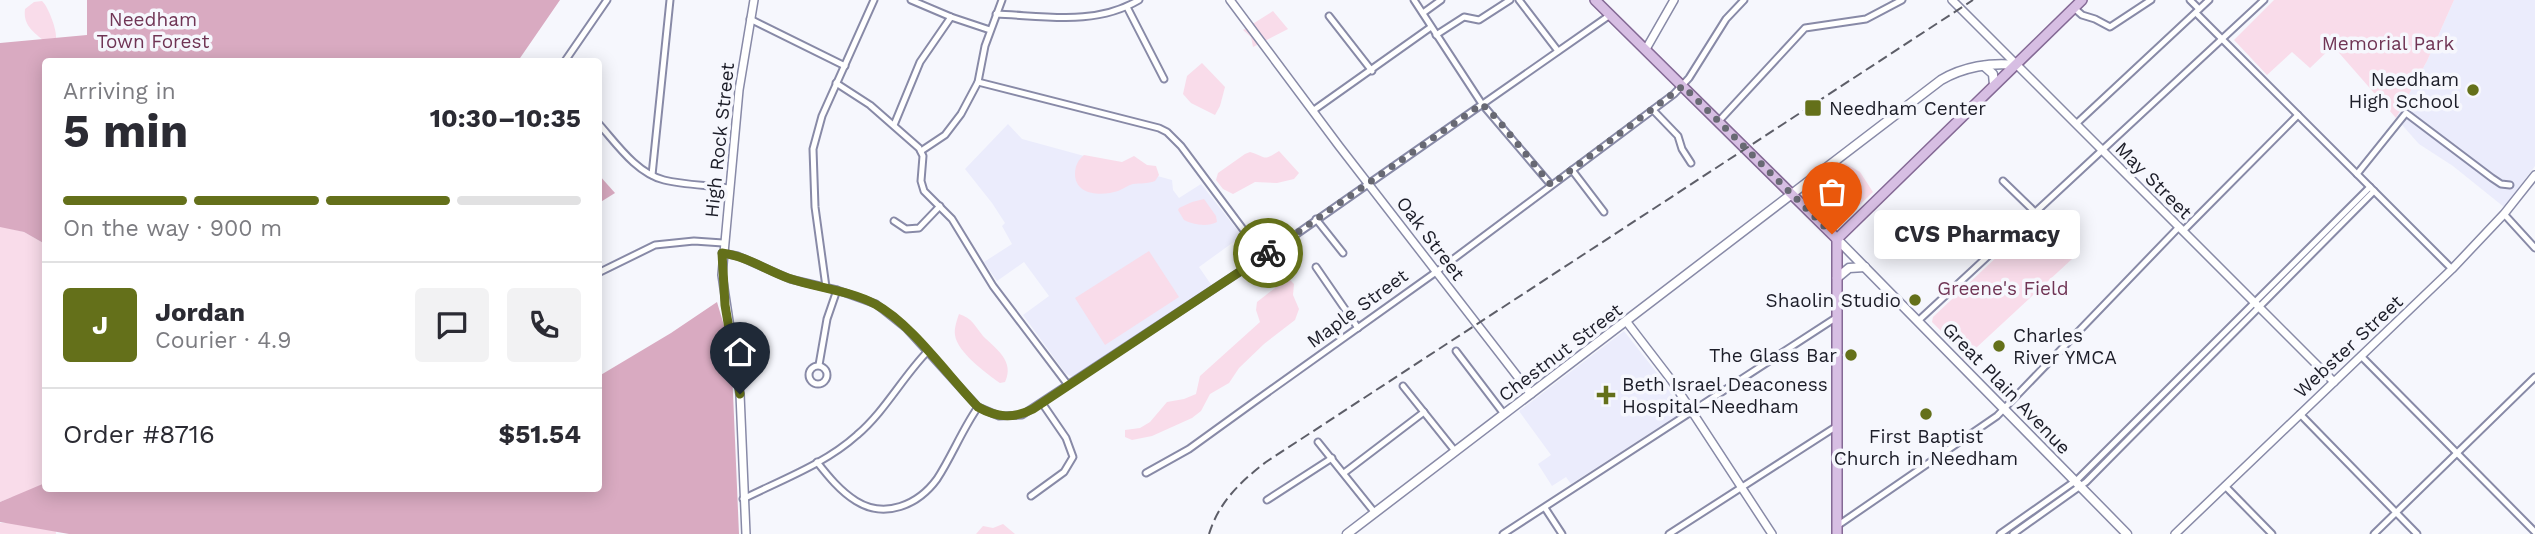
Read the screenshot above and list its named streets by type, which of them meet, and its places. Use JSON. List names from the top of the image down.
{
  "streets": {
    "main road": ["Chestnut Street", "Great Plain Avenue"],
    "street": [
      "High Rock Street",
      "May Street",
      "Oak Street",
      "Maple Street",
      "Webster Street"
    ]
  },
  "crossings": [
    ["May Street", "Webster Street"],
    ["May Street", "Chestnut Street"],
    ["Oak Street", "Maple Street"],
    ["Oak Street", "Chestnut Street"],
    ["Maple Street", "Great Plain Avenue"],
    ["Chestnut Street", "Great Plain Avenue"]
  ],
  "parks": ["Needham Town Forest", "Memorial Park", "Greene's Field"],
  "places": {
    "other": [
      "Needham High School",
      "CVS Pharmacy",
      "Shaolin Studio",
      "Charles River YMCA",
      "The Glass Bar",
      "First Baptist Church in Needham"
    ],
    "transit": ["Needham Center"],
    "health": ["Beth Israel Deaconess Hospital–Needham"]
  },
  "page": {
    "heading": ["5 min", "Arriving in", "10:30–10:35"],
    "panel": [
      "Jordan",
      "Courier · 4.9",
      "Order #8716",
      "$51.54"
    ],
    "bar": "On the way · 900 m",
    "bubble": "CVS Pharmacy",
    "round": "J"
  }
}
